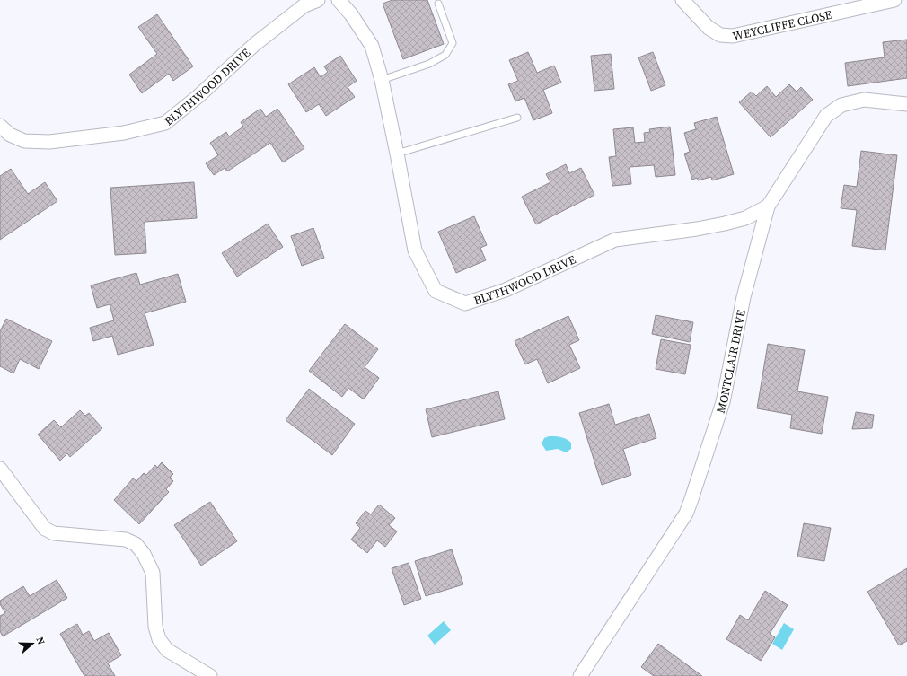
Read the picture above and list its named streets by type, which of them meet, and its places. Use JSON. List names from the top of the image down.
{
  "streets": {
    "street": ["WEYCLIFFE CLOSE", "BLYTHWOOD DRIVE", "MONTCLAIR DRIVE"]
  },
  "crossings": [
    ["BLYTHWOOD DRIVE", "MONTCLAIR DRIVE"]
  ],
  "north": "right"
}
